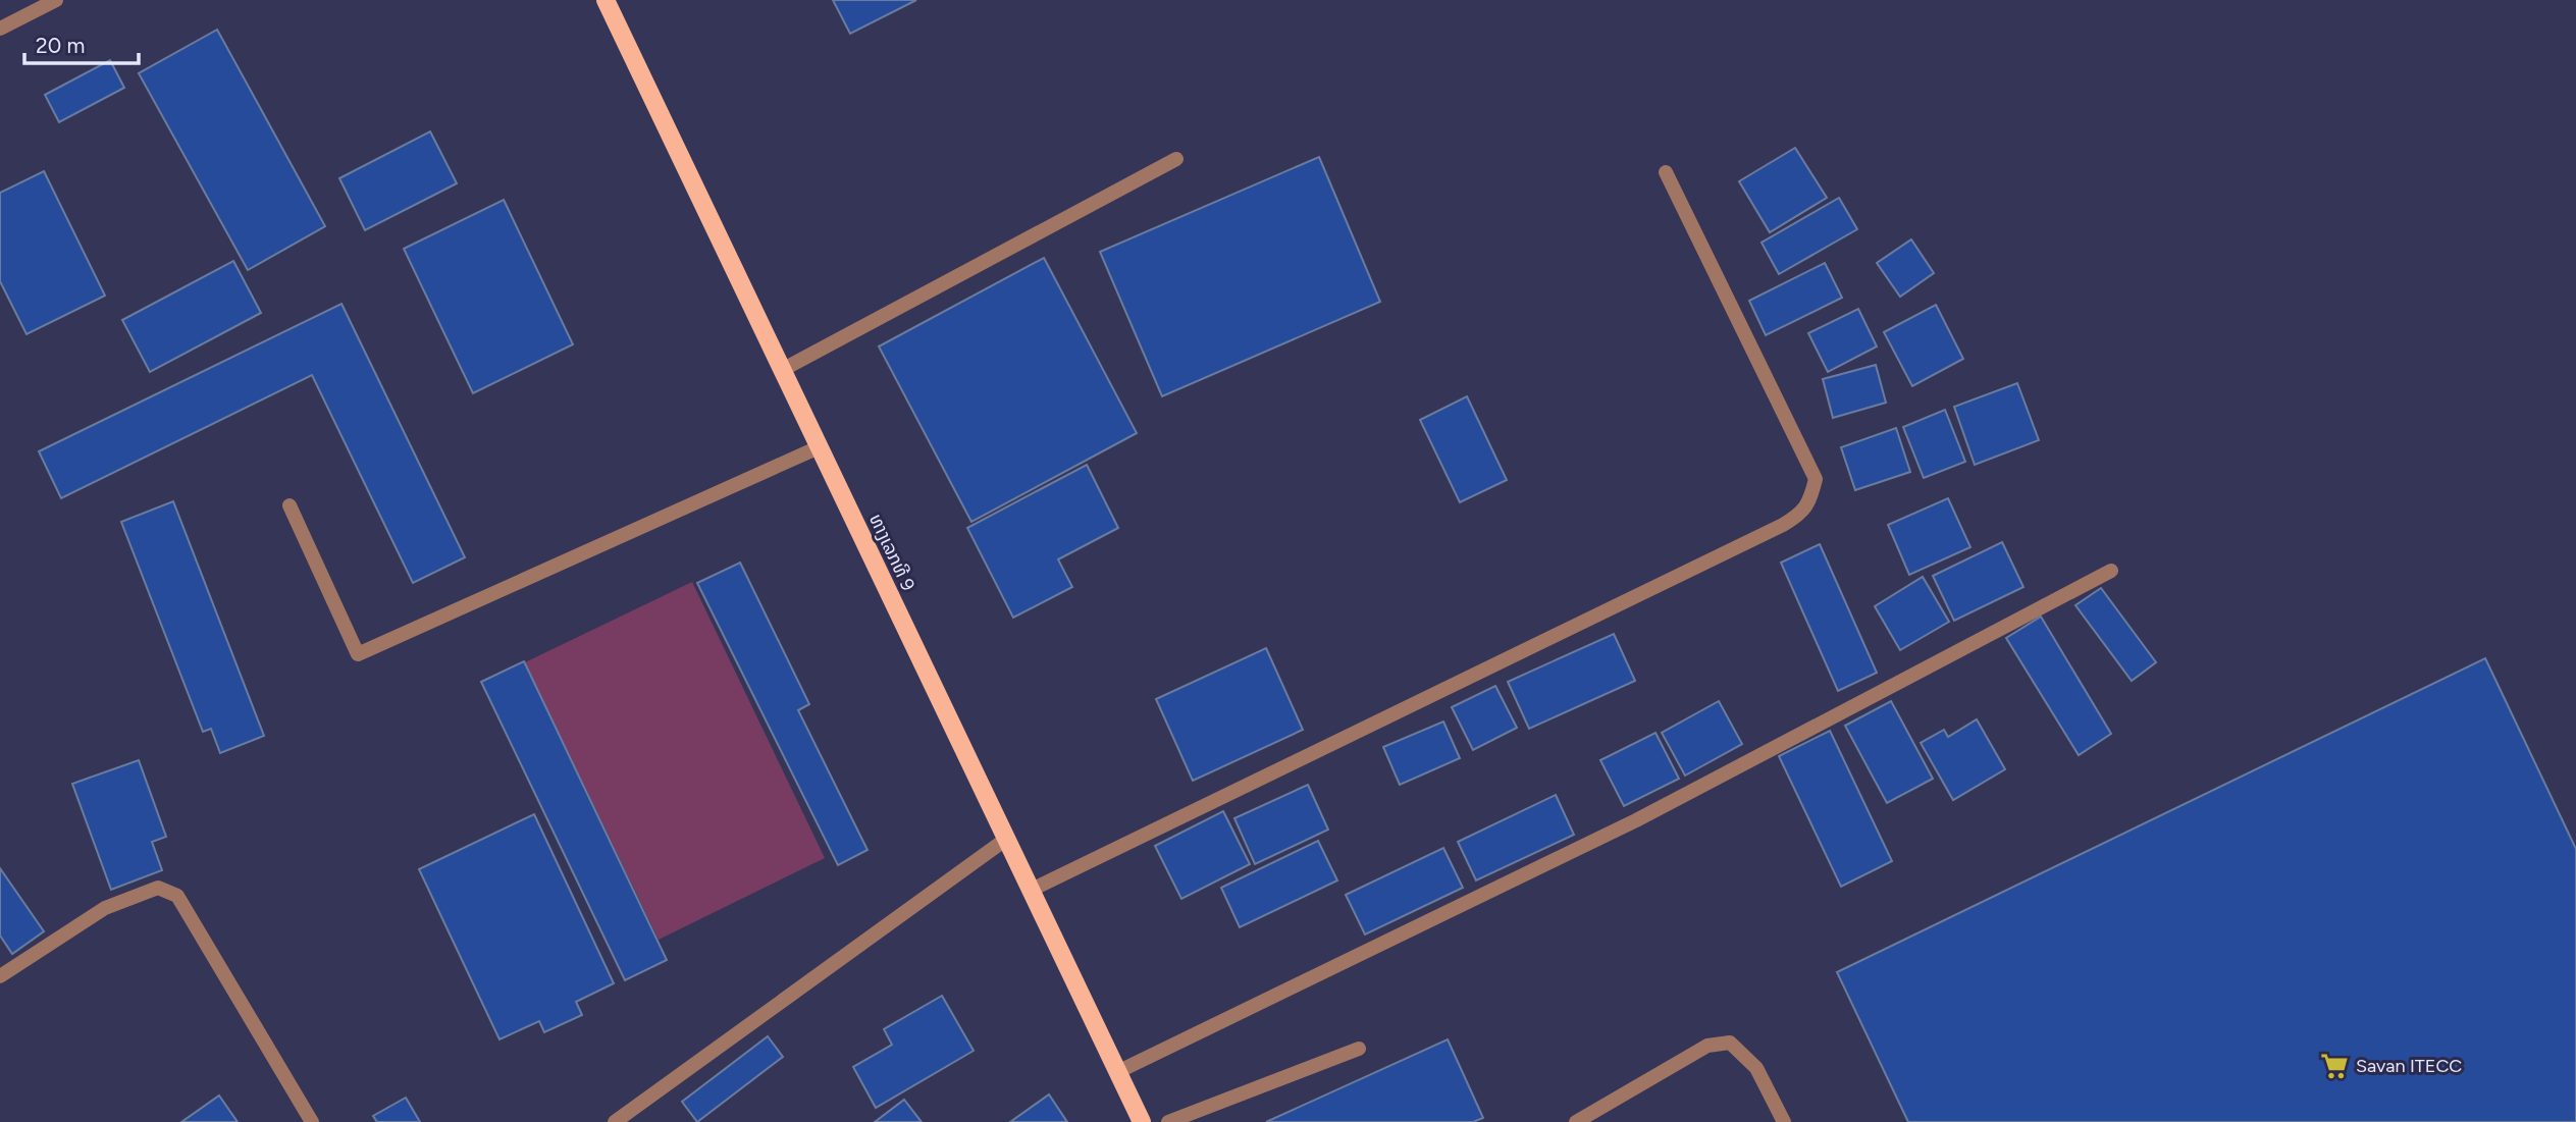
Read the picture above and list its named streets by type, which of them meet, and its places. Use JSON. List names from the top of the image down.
{
  "streets": {
    "main road": ["ທາງເລກທີ 9"]
  },
  "places": {
    "supermarket": ["Savan ITECC"]
  },
  "scale_bar": "20 m"
}
